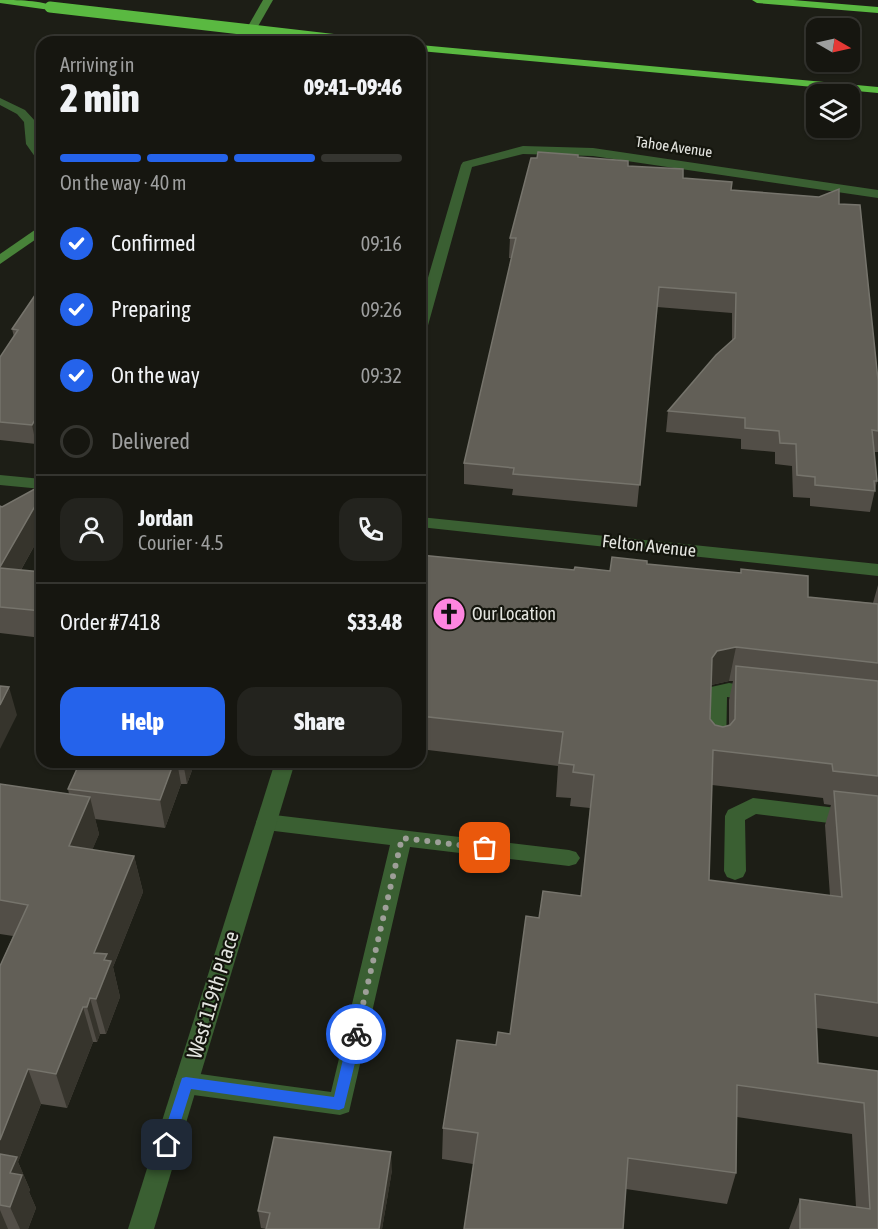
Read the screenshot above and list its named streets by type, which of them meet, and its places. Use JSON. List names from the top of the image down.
{
  "streets": {
    "street": ["Tahoe Avenue", "Felton Avenue", "West 119th Place"]
  },
  "places": {
    "church": ["Our Location"]
  },
  "north": "right",
  "page": {
    "heading": ["2 min", "Arriving in", "09:41–09:46"],
    "panel": [
      "Jordan",
      "Courier · 4.5",
      "Order #7418",
      "$33.48"
    ],
    "bar": "On the way · 40 m",
    "list": [
      ["Confirmed", "09:16"],
      ["Preparing", "09:26"],
      ["On the way", "09:32"],
      "Delivered"
    ],
    "buttons": ["Help", "Share"]
  }
}
